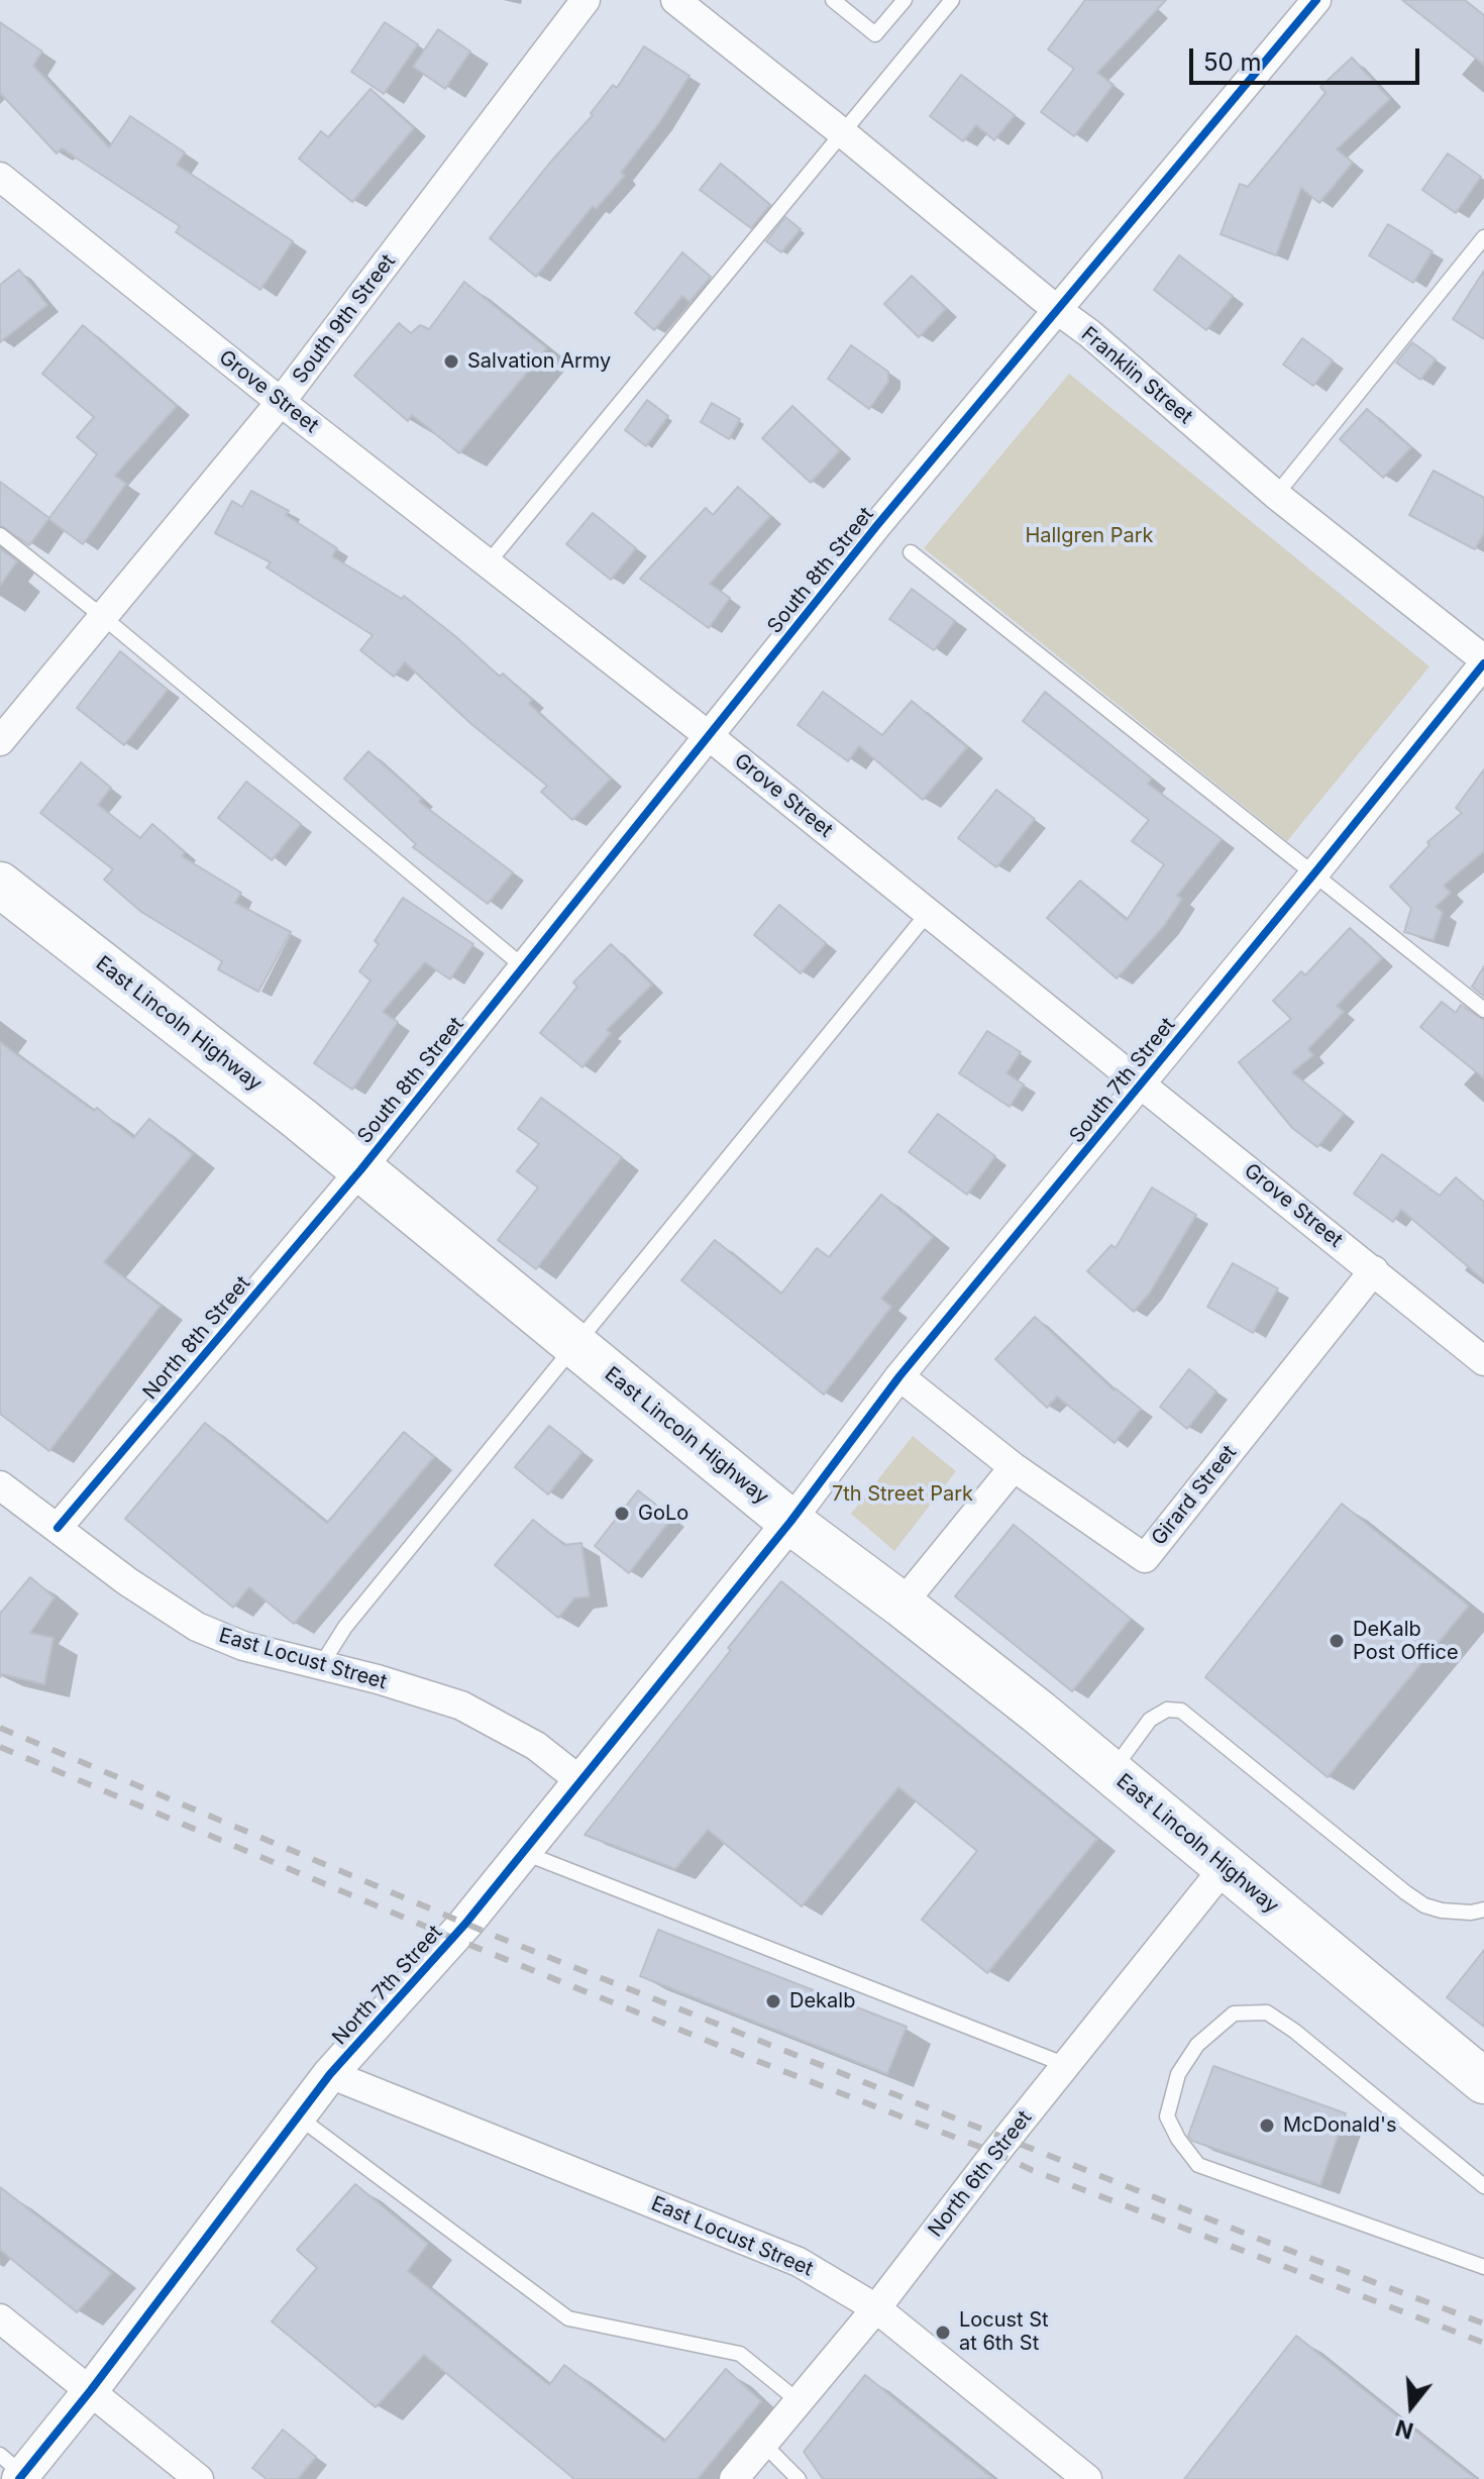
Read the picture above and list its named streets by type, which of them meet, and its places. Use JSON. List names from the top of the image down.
{
  "streets": {
    "main road": ["East Lincoln Highway"],
    "street": [
      "South 9th Street",
      "Franklin Street",
      "Grove Street",
      "South 8th Street",
      "South 7th Street",
      "North 8th Street",
      "Girard Street",
      "East Locust Street",
      "North 7th Street",
      "North 6th Street"
    ]
  },
  "crossings": [
    ["South 9th Street", "Grove Street"],
    ["Franklin Street", "South 8th Street"],
    ["Franklin Street", "South 7th Street"],
    ["Grove Street", "South 8th Street"],
    ["Grove Street", "South 7th Street"],
    ["Grove Street", "Girard Street"],
    ["South 8th Street", "East Lincoln Highway"],
    ["South 8th Street", "North 8th Street"],
    ["East Lincoln Highway", "South 7th Street"],
    ["East Lincoln Highway", "North 8th Street"],
    ["East Lincoln Highway", "North 7th Street"],
    ["East Lincoln Highway", "North 6th Street"],
    ["South 7th Street", "Girard Street"],
    ["South 7th Street", "North 7th Street"],
    ["North 8th Street", "East Locust Street"],
    ["East Locust Street", "North 7th Street"],
    ["East Locust Street", "North 6th Street"]
  ],
  "parks": ["Hallgren Park", "7th Street Park"],
  "places": [
    "Salvation Army",
    "GoLo",
    "DeKalb Post Office",
    "Dekalb",
    "McDonald's",
    "Locust St at 6th St"
  ],
  "scale_bar": "50 m",
  "north": "bottom"
}
